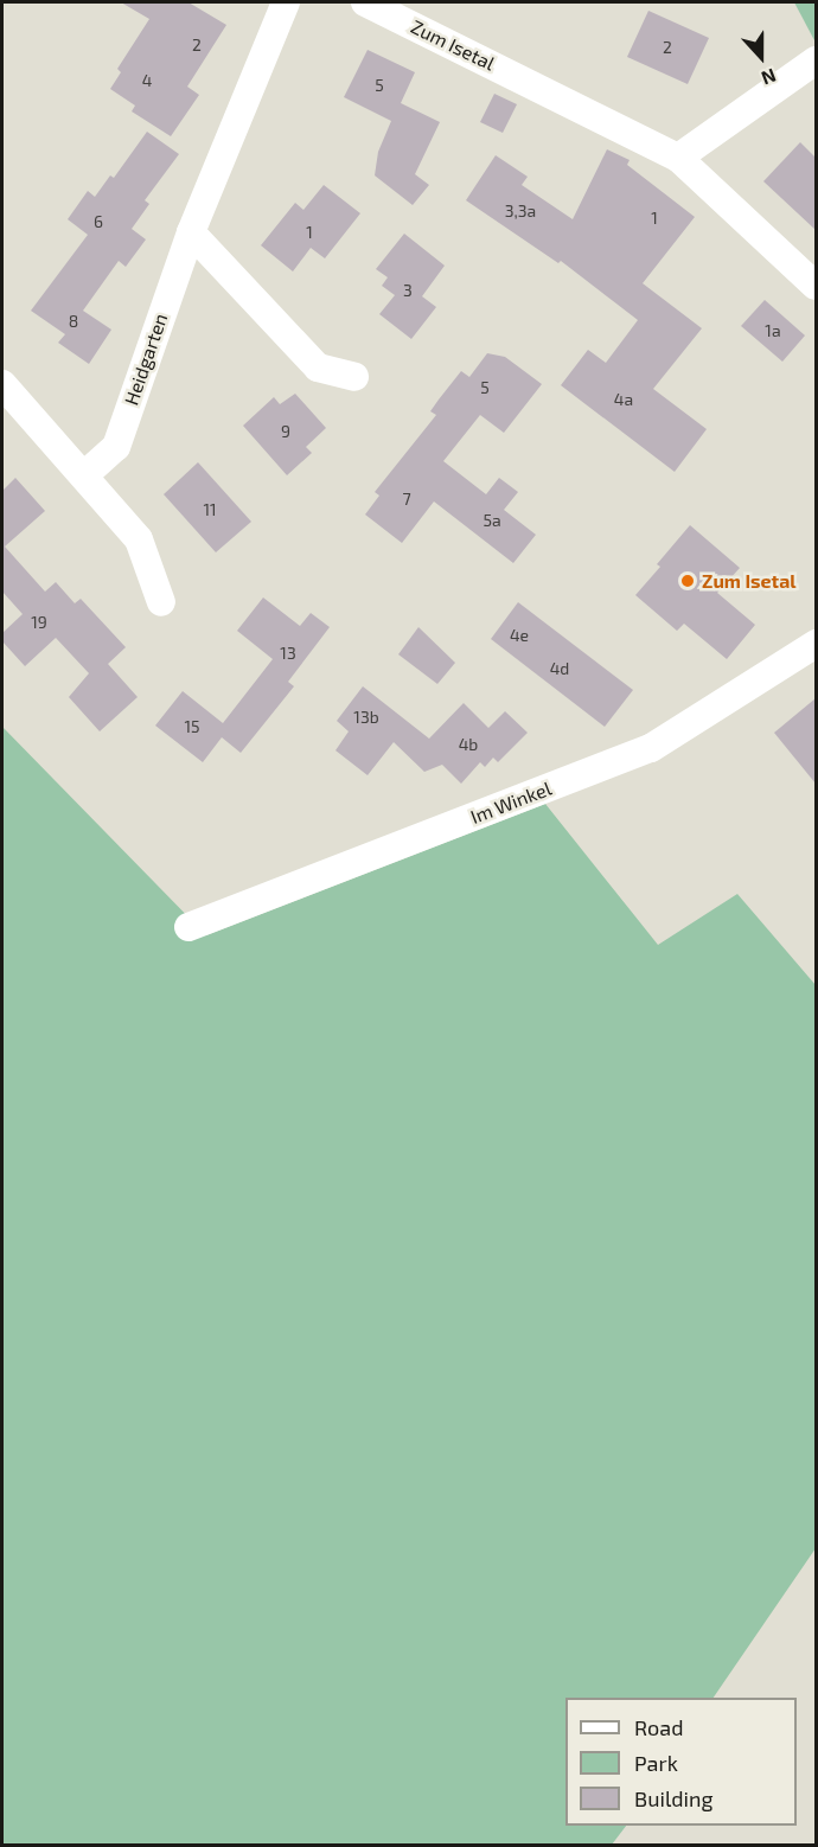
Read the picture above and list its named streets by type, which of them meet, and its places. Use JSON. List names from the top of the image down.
{
  "streets": {
    "street": ["Zum Isetal", "Heidgarten", "Im Winkel"]
  },
  "places": ["Zum Isetal"],
  "house_numbers": [
    "2",
    "2",
    "4",
    "5",
    "3,3a",
    "1",
    "6",
    "1",
    "3",
    "8",
    "1a",
    "5",
    "4a",
    "9",
    "7",
    "11",
    "5a",
    "19",
    "4e",
    "13",
    "4d",
    "13b",
    "15",
    "4b"
  ],
  "legend": ["Road", "Park", "Building"],
  "north": "bottom"
}
